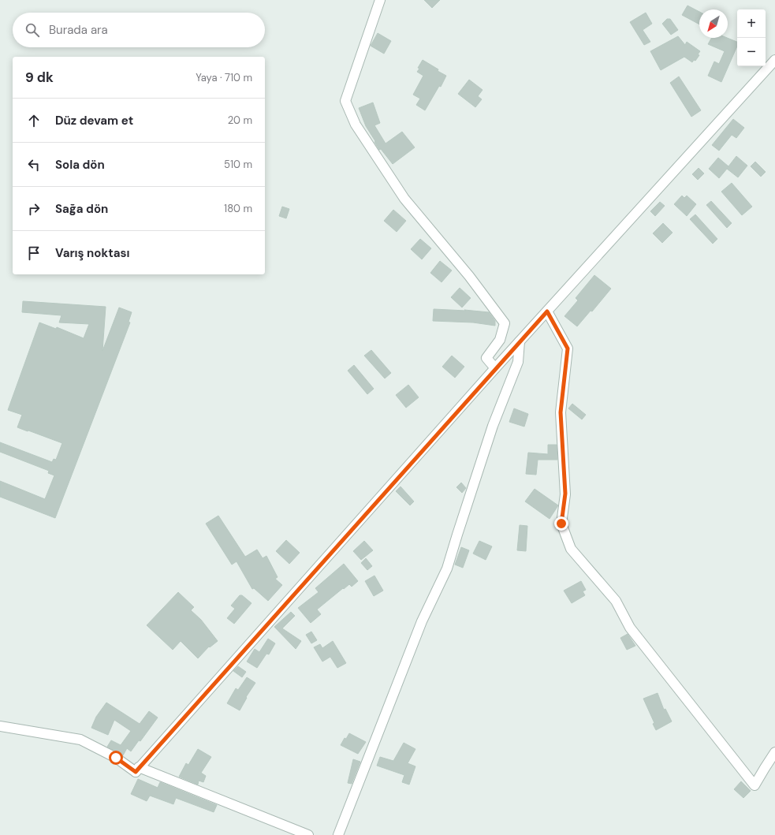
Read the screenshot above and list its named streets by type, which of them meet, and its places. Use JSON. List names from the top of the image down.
{
  "north": "bottom left",
  "page": {
    "map_buttons": ["+", "−"],
    "search": "Burada ara",
    "heading": ["9 dk", "Yaya · 710 m"],
    "list": [
      ["Düz devam et", "20 m"],
      ["Sola dön", "510 m"],
      ["Sağa dön", "180 m"],
      "Varış noktası"
    ]
  }
}
